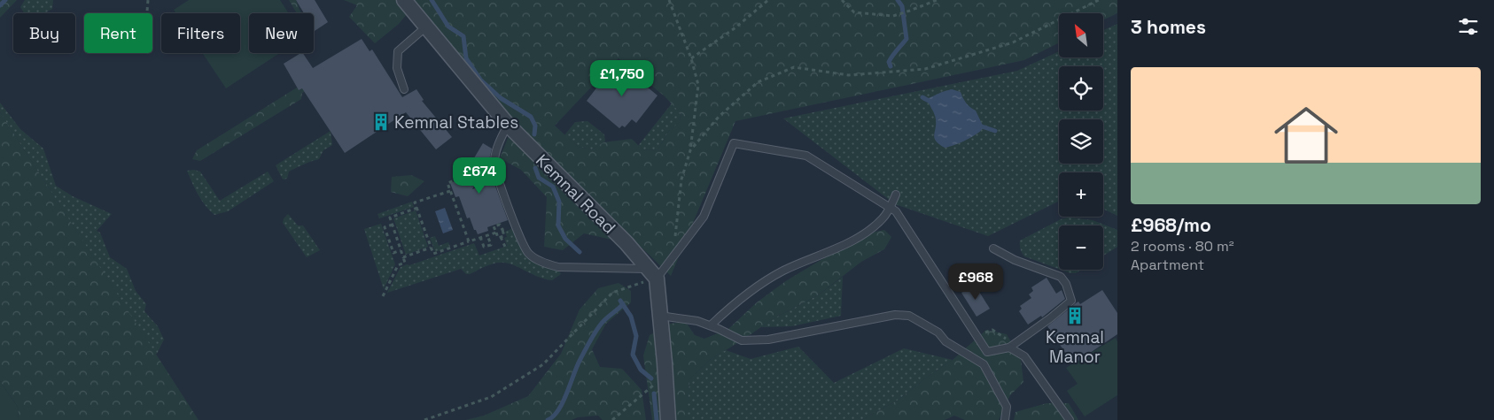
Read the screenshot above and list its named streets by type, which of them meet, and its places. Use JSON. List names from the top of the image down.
{
  "streets": {
    "street": ["Kemnal Road"]
  },
  "places": {
    "building": ["Kemnal Stables", "Kemnal Manor"]
  },
  "north": "top left",
  "page": {
    "heading": "3 homes",
    "map_buttons": ["+", "−"],
    "chip": [
      "Buy",
      "Rent",
      "Filters",
      "New"
    ],
    "list": [
      {
        "name": "£968/mo",
        "note": "2 rooms · 80 m² · Apartment"
      }
    ],
    "price": ["£1,750", "£674", "£968"]
  }
}
